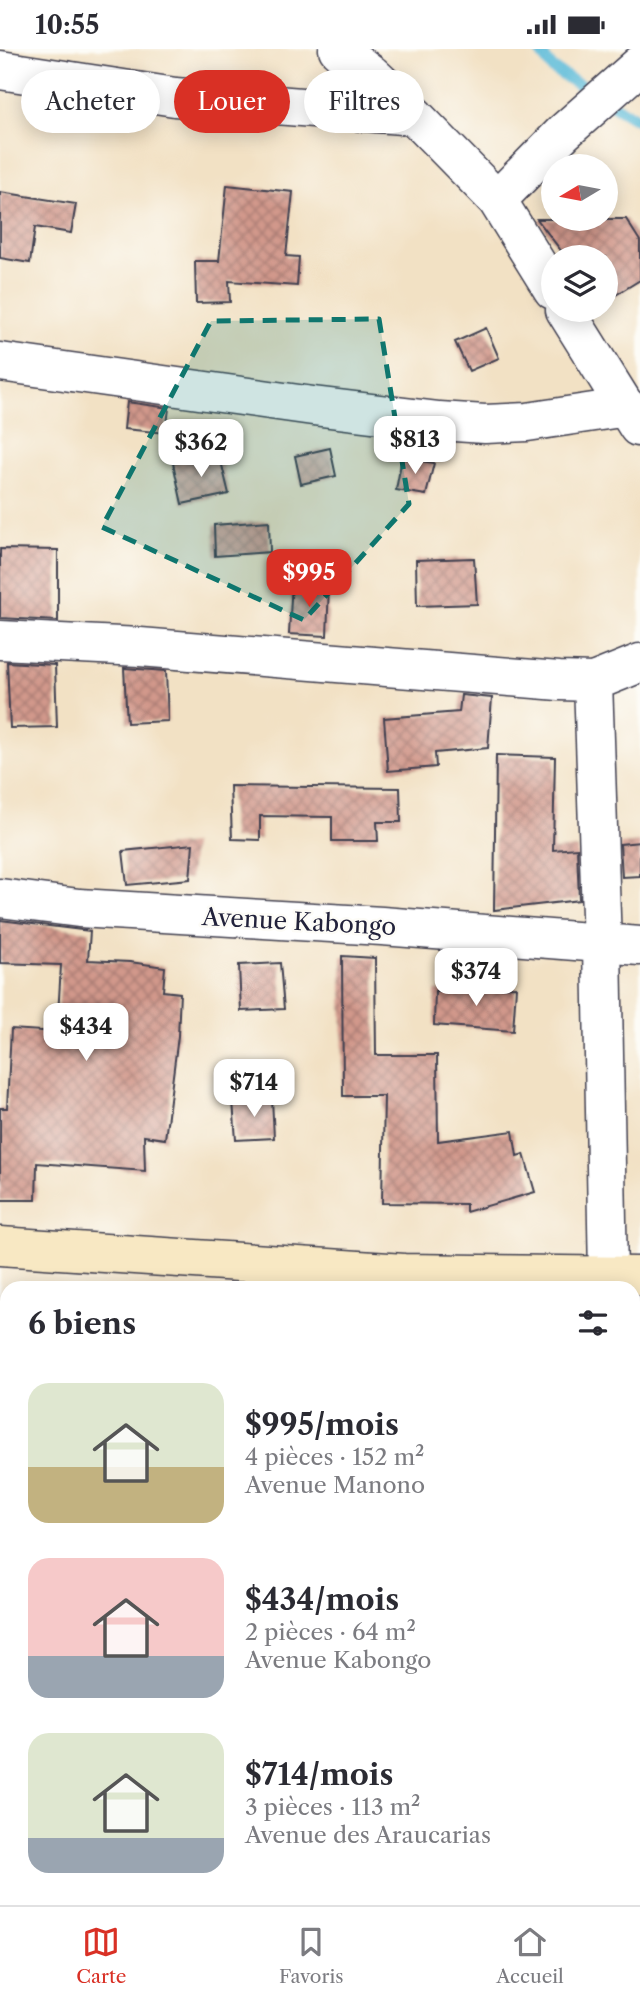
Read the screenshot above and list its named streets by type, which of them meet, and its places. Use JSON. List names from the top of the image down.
{
  "streets": {
    "street": ["Avenue Kabongo"]
  },
  "north": "left",
  "page": {
    "status": "10:55",
    "chip": ["Acheter", "Louer", "Filtres"],
    "price": [
      "$813",
      "$362",
      "$995",
      "$374",
      "$434",
      "$714"
    ],
    "heading": "6 biens",
    "list": [
      {
        "name": "$995/mois",
        "note": "4 pièces · 152 m² · Avenue Manono"
      },
      {
        "name": "$434/mois",
        "note": "2 pièces · 64 m² · Avenue Kabongo"
      },
      {
        "name": "$714/mois",
        "note": "3 pièces · 113 m² · Avenue des Araucarias"
      }
    ],
    "tabs": ["Carte", "Favoris", "Accueil"]
  }
}
